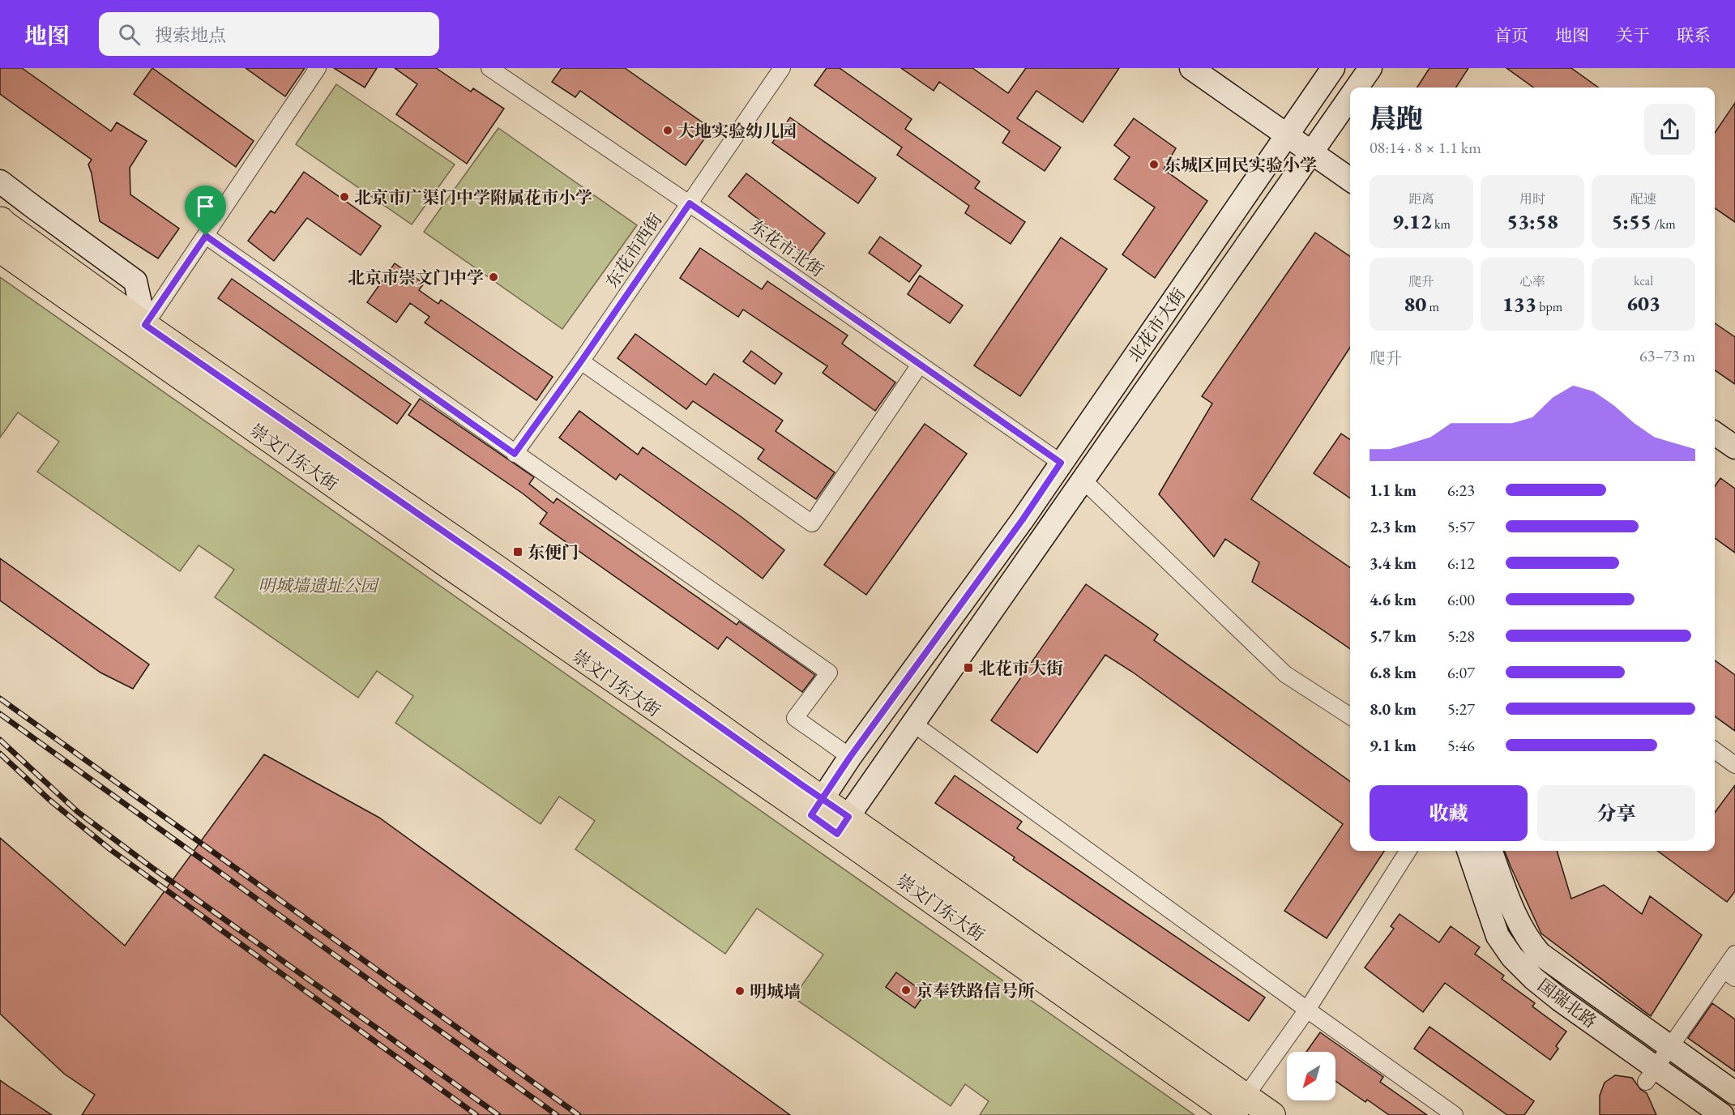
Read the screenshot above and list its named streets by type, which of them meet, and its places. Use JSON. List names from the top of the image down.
{
  "streets": {
    "main road": ["北花市大街", "崇文门东大街", "国瑞北路"],
    "street": ["东花市北街", "东花市西街"]
  },
  "crossings": [
    ["东花市北街", "东花市西街"],
    ["东花市北街", "北花市大街"],
    ["北花市大街", "崇文门东大街"]
  ],
  "parks": ["明城墙遗址公园"],
  "places": {
    "other": [
      "大地实验幼儿园",
      "东城区回民实验小学",
      "北京市广渠门中学附属花市小学",
      "北京市崇文门中学",
      "京奉铁路信号所",
      "明城墙"
    ],
    "transit": ["东便门", "北花市大街"]
  },
  "north": "bottom left",
  "page": {
    "header": "地图",
    "search": "搜索地点",
    "nav": [
      "首页",
      "地图",
      "关于",
      "联系"
    ],
    "heading": ["晨跑", "08:14 · 8 × 1.1 km"],
    "stats": [
      ["距离", "9.12 km"],
      ["用时", "53:58"],
      ["配速", "5:55 /km"],
      ["爬升", "80 m"],
      ["心率", "133 bpm"],
      ["kcal", "603"]
    ],
    "chart": ["爬升", "63–73 m"],
    "list": [
      {
        "name": "1.1 km",
        "note": "6:23"
      },
      {
        "name": "2.3 km",
        "note": "5:57"
      },
      {
        "name": "3.4 km",
        "note": "6:12"
      },
      {
        "name": "4.6 km",
        "note": "6:00"
      },
      {
        "name": "5.7 km",
        "note": "5:28"
      },
      {
        "name": "6.8 km",
        "note": "6:07"
      },
      {
        "name": "8.0 km",
        "note": "5:27"
      },
      {
        "name": "9.1 km",
        "note": "5:46"
      }
    ],
    "buttons": ["收藏", "分享"]
  }
}
